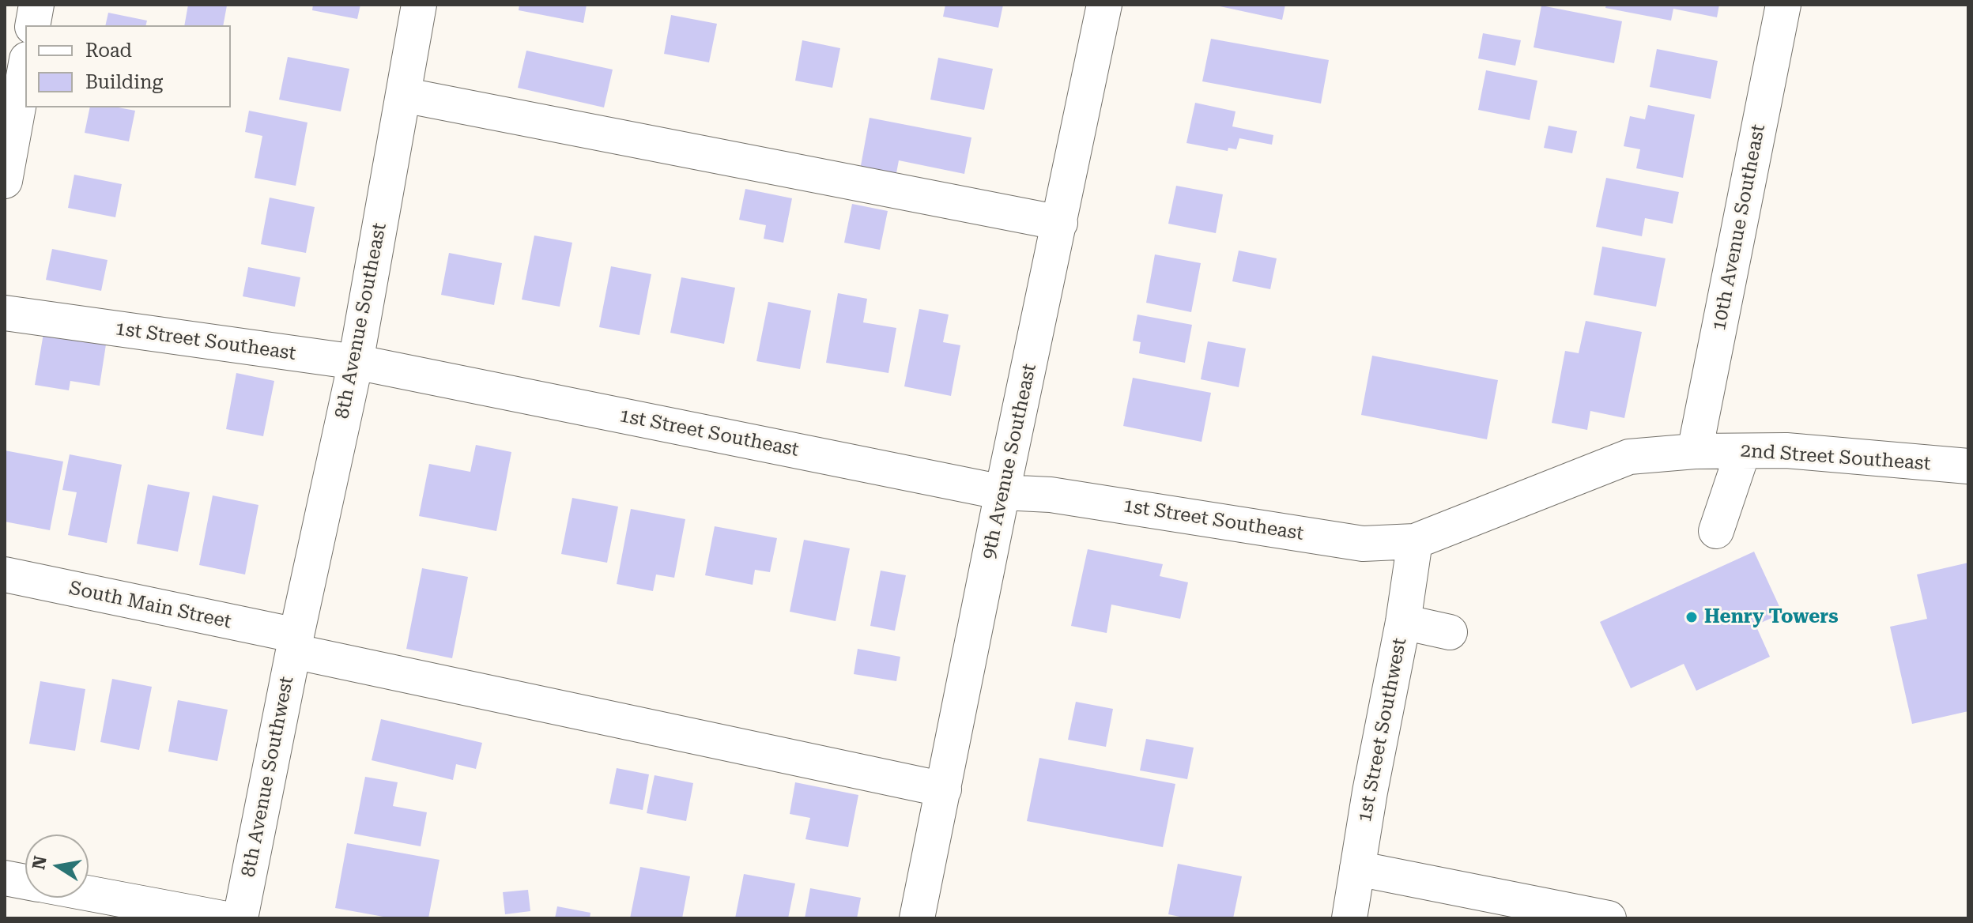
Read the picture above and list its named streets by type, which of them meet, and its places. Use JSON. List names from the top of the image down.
{
  "streets": {
    "street": [
      "10th Avenue Southeast",
      "8th Avenue Southeast",
      "1st Street Southeast",
      "2nd Street Southeast",
      "9th Avenue Southeast",
      "South Main Street",
      "1st Street Southwest",
      "8th Avenue Southwest"
    ]
  },
  "crossings": [
    ["10th Avenue Southeast", "2nd Street Southeast"],
    ["8th Avenue Southeast", "1st Street Southeast"],
    ["8th Avenue Southeast", "South Main Street"],
    ["8th Avenue Southeast", "8th Avenue Southwest"],
    ["1st Street Southeast", "2nd Street Southeast"],
    ["1st Street Southeast", "9th Avenue Southeast"],
    ["1st Street Southeast", "1st Street Southwest"],
    ["2nd Street Southeast", "1st Street Southwest"],
    ["9th Avenue Southeast", "South Main Street"],
    ["South Main Street", "8th Avenue Southwest"]
  ],
  "places": ["Henry Towers"],
  "legend": ["Road", "Building"],
  "north": "left"
}
